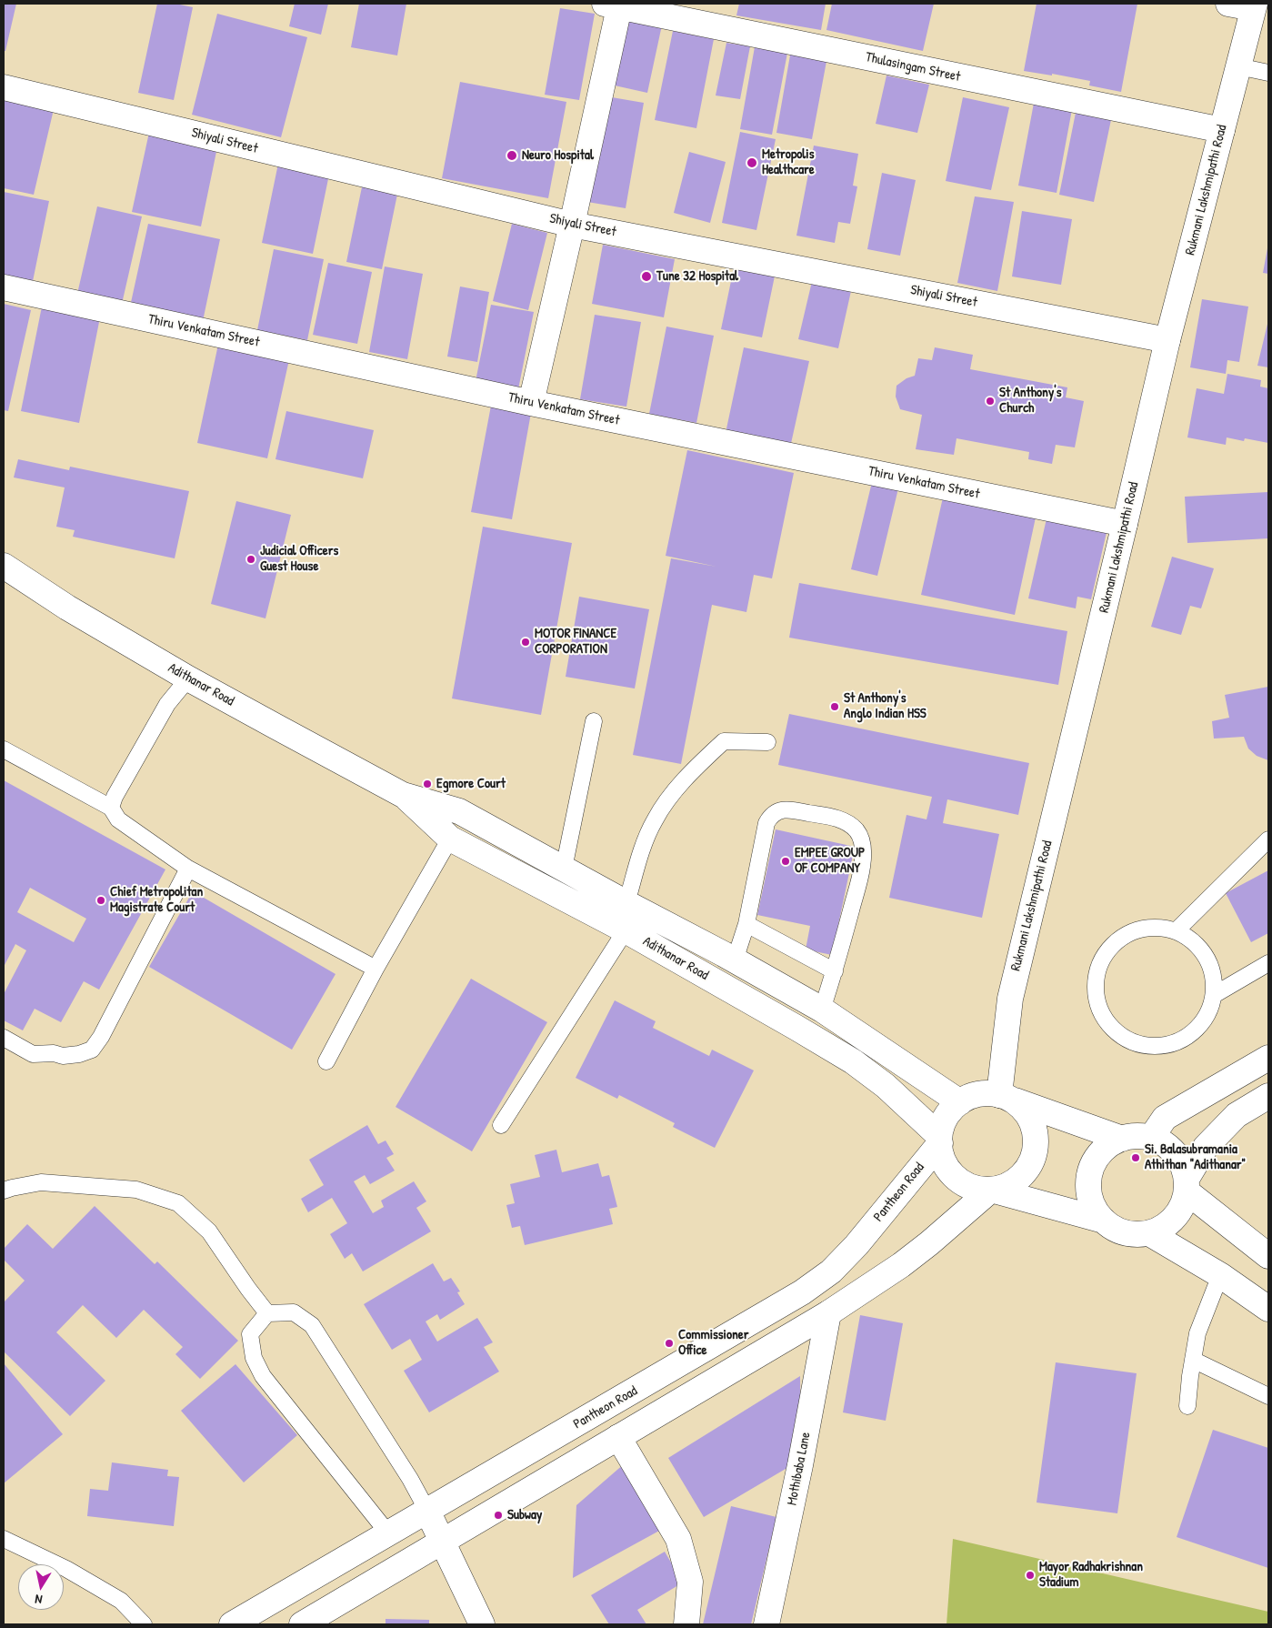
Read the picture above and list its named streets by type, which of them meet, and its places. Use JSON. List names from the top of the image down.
{
  "streets": {
    "street": [
      "Thulasingam Street",
      "Shiyali Street",
      "Rukmani Lakshmipathi Road",
      "Thiru Venkatam Street",
      "Adithanar Road",
      "Pantheon Road",
      "Mothibaba Lane"
    ]
  },
  "crossings": [
    ["Thulasingam Street", "Rukmani Lakshmipathi Road"],
    ["Shiyali Street", "Rukmani Lakshmipathi Road"],
    ["Rukmani Lakshmipathi Road", "Thiru Venkatam Street"],
    ["Rukmani Lakshmipathi Road", "Adithanar Road"],
    ["Rukmani Lakshmipathi Road", "Pantheon Road"],
    ["Adithanar Road", "Pantheon Road"]
  ],
  "places": [
    "Neuro Hospital",
    "Metropolis Healthcare",
    "Tune 32 Hospital",
    "St Anthony's Church",
    "Judicial Officers Guest House",
    "MOTOR FINANCE CORPORATION",
    "St Anthony's Anglo Indian HSS",
    "Egmore Court",
    "EMPEE GROUP OF COMPANY",
    "Chief Metropolitan Magistrate Court",
    "Si. Balasubramania Athithan \"Adithanar\"",
    "Commissioner Office",
    "Subway",
    "Mayor Radhakrishnan Stadium"
  ],
  "north": "bottom"
}
